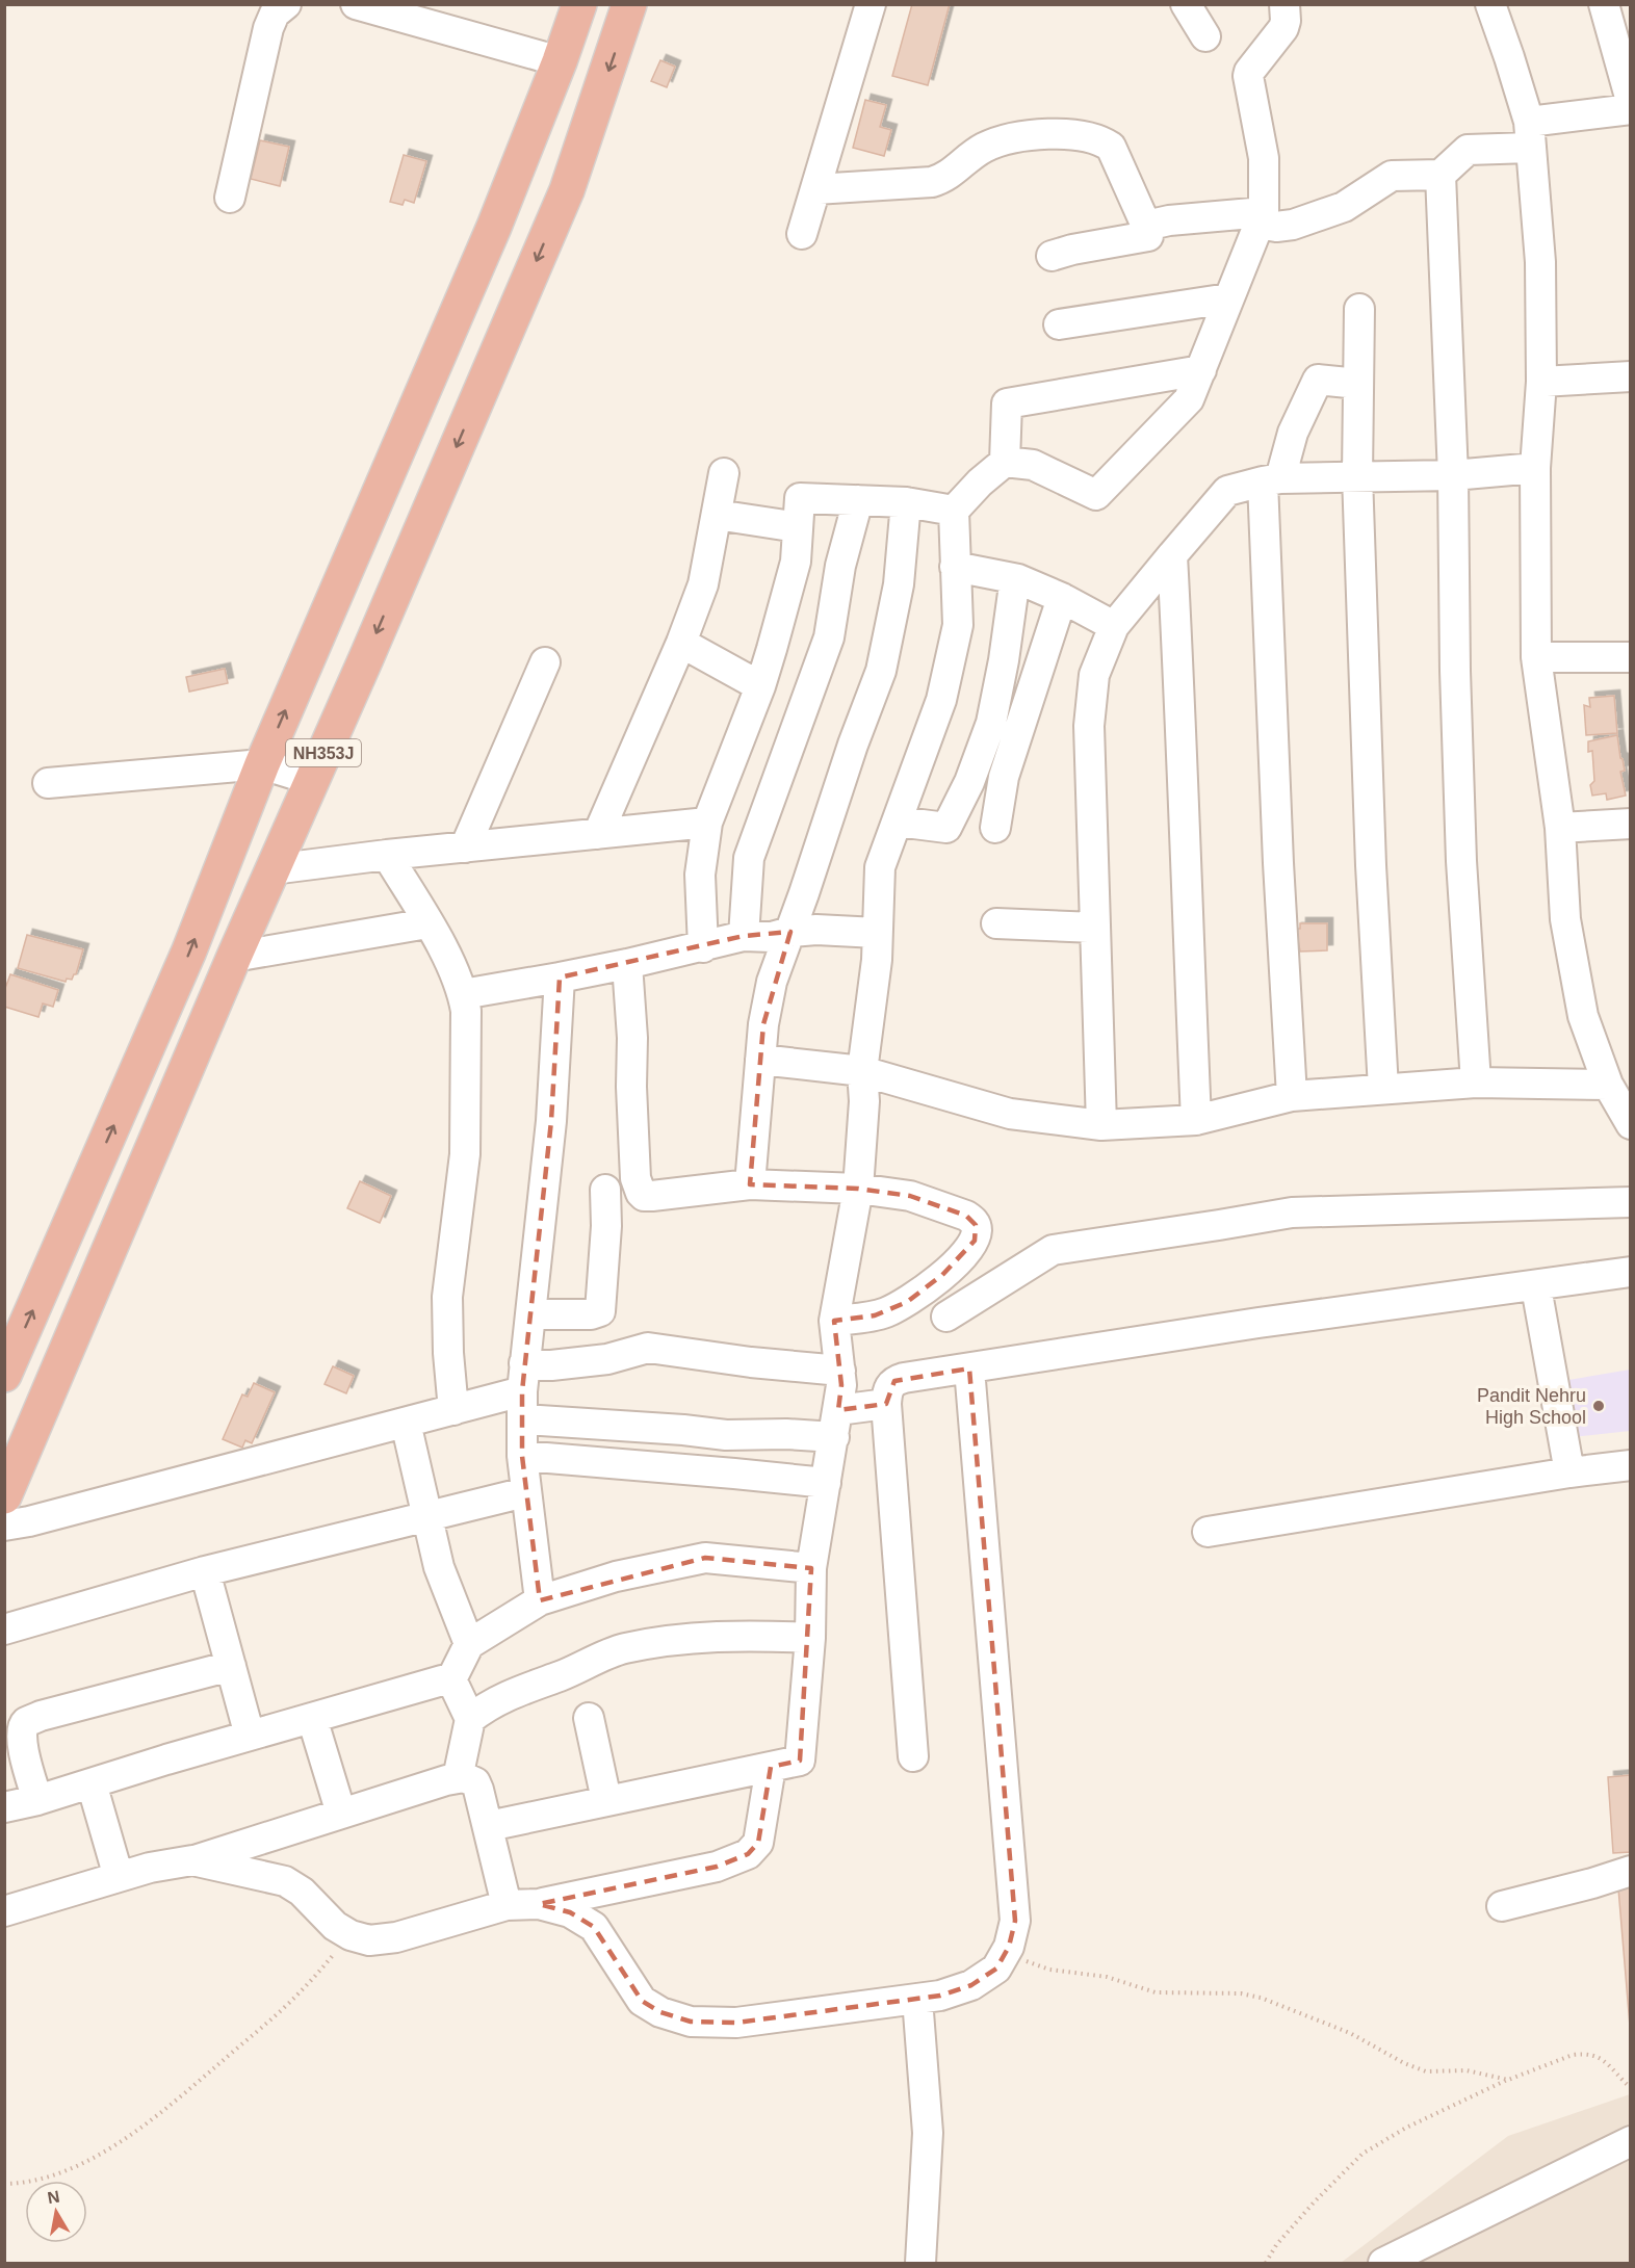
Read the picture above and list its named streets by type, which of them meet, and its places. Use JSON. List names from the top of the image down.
{
  "streets": {
    "highway": ["NH353J"]
  },
  "places": ["Pandit Nehru High School"],
  "north": "top"
}
